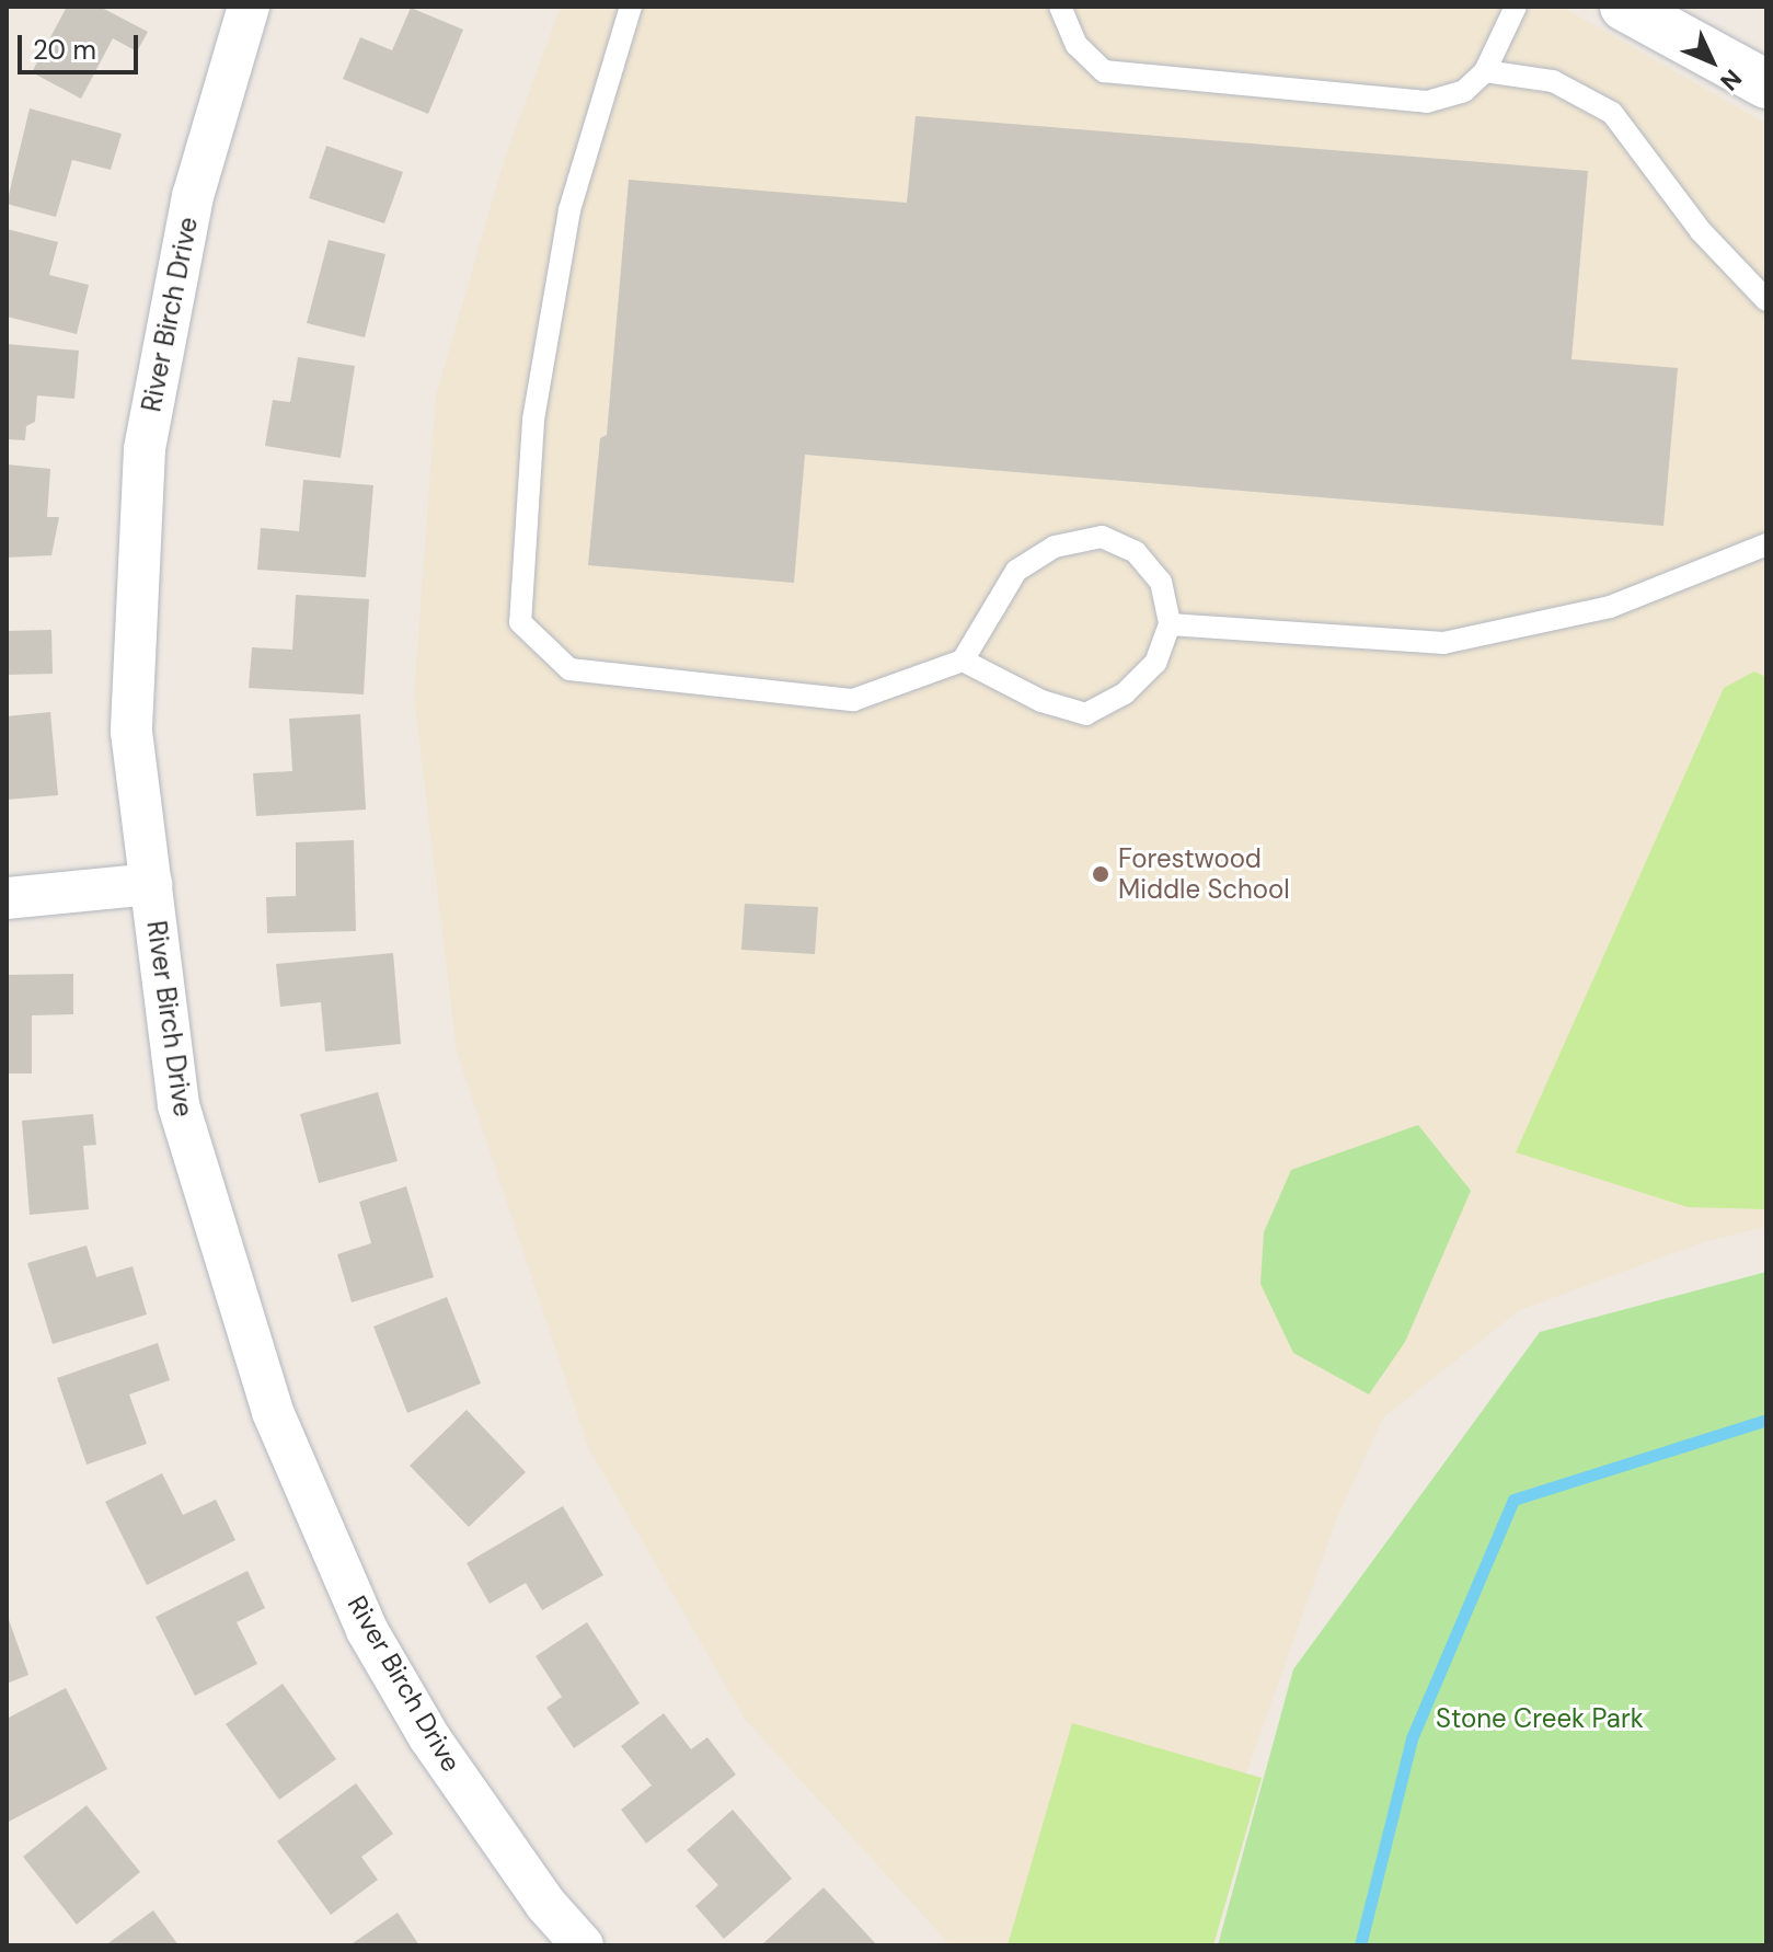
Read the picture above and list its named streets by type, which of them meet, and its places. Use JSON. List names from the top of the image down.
{
  "streets": {
    "street": ["River Birch Drive"]
  },
  "parks": ["Stone Creek Park"],
  "places": ["Forestwood Middle School"],
  "scale_bar": "20 m",
  "north": "bottom right"
}
